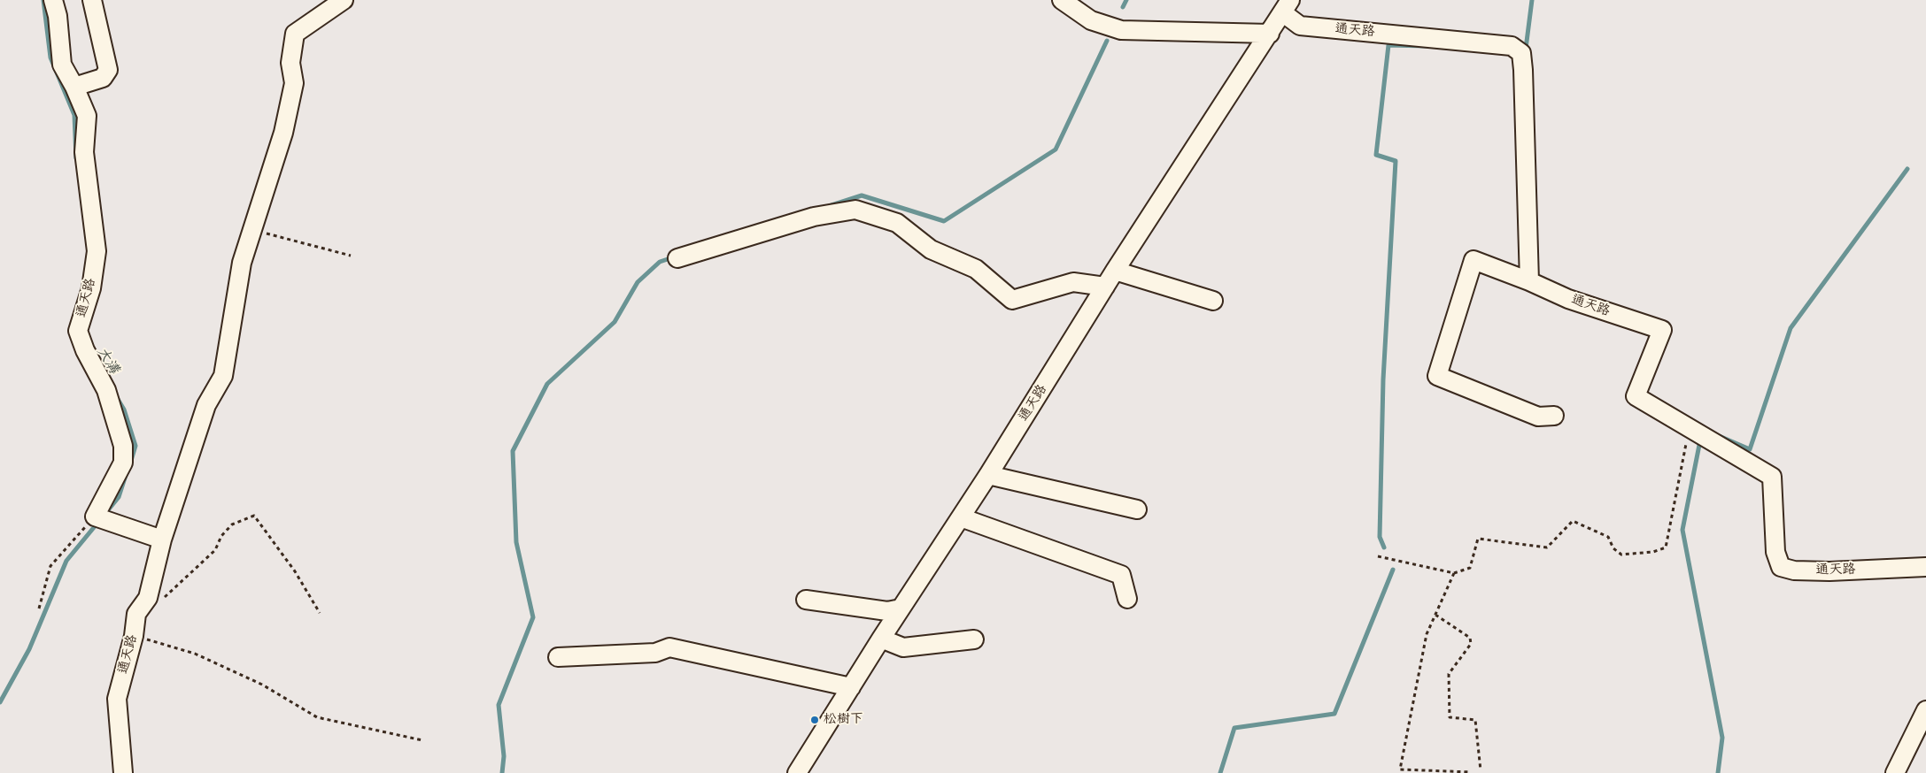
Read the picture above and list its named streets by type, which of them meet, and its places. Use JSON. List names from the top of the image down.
{
  "streets": {
    "street": ["通天路"]
  },
  "water": ["大溝"],
  "places": ["松樹下"]
}
